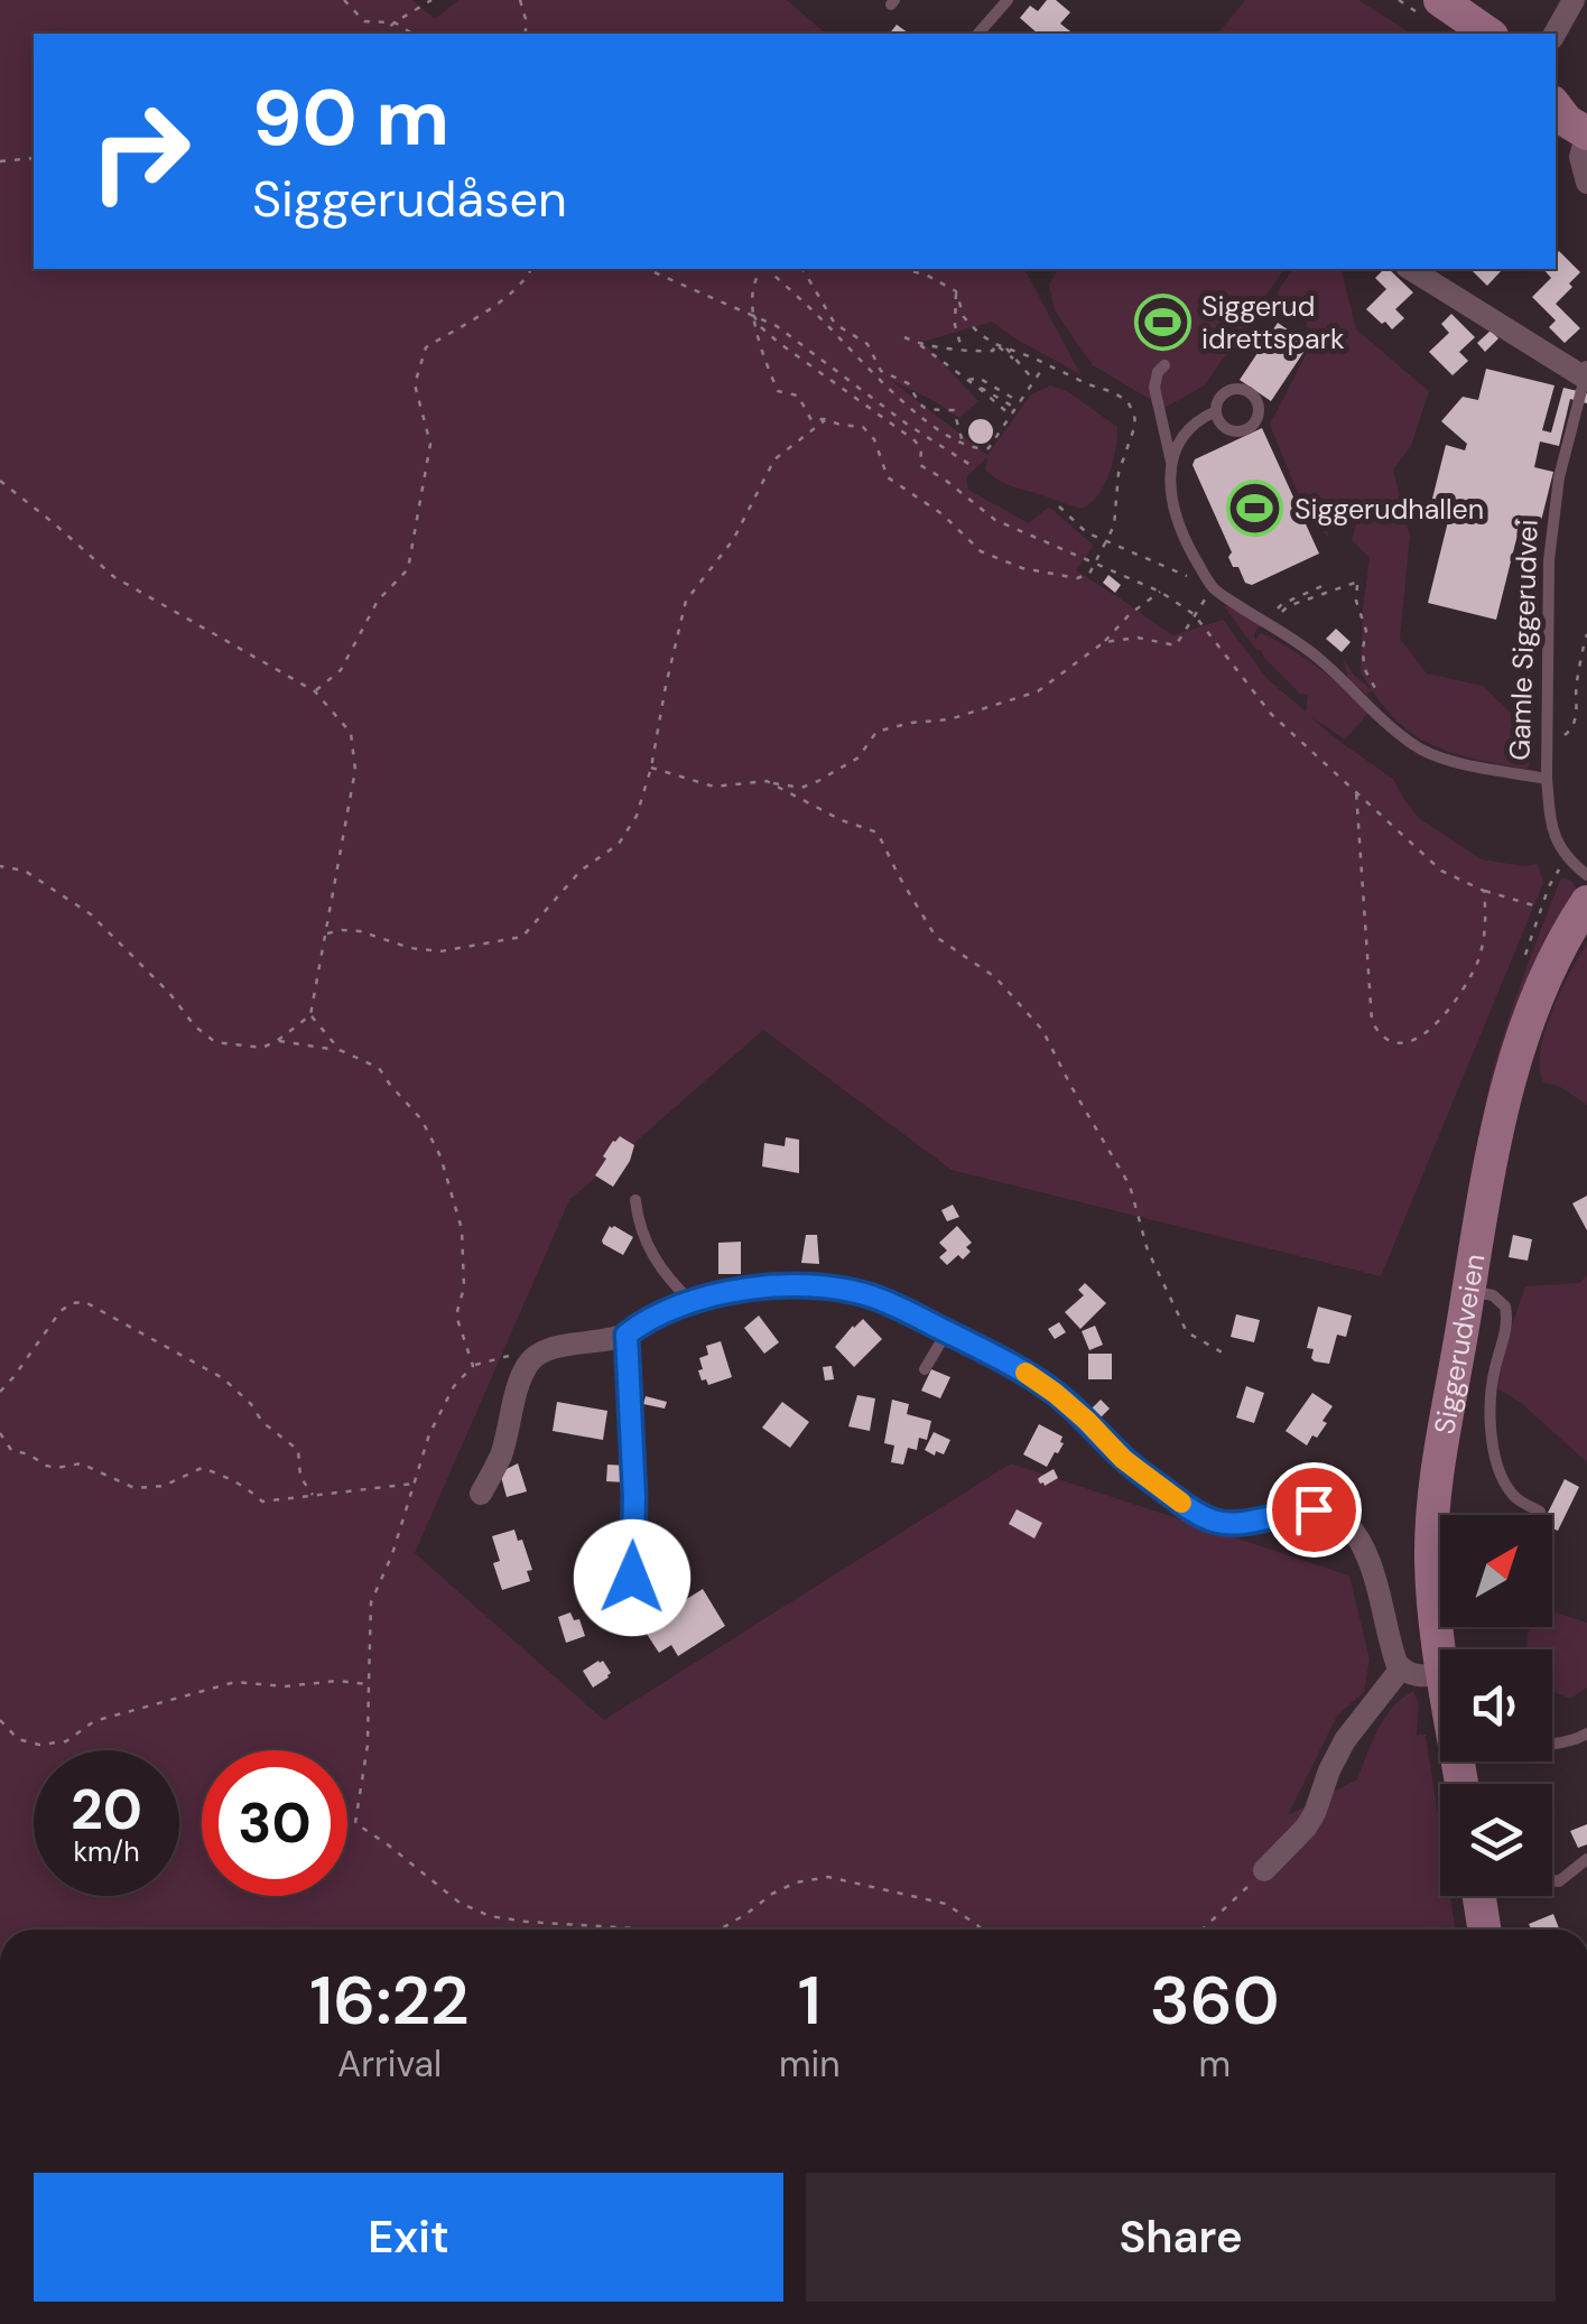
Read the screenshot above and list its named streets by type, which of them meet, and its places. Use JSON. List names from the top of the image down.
{
  "streets": {
    "main road": ["Siggerudveien"],
    "lane": ["Gamle Siggerudvei"]
  },
  "places": {
    "sports": ["Siggerud idrettspark", "Siggerudhallen"]
  },
  "north": "top right",
  "page": {
    "turn": ["90 m", "Siggerudåsen"],
    "speed": "20 km/h",
    "limit": "30",
    "eta": [
      "16:22",
      "Arrival",
      "1",
      "min",
      "360",
      "m"
    ],
    "buttons": ["Exit", "Share"]
  }
}
